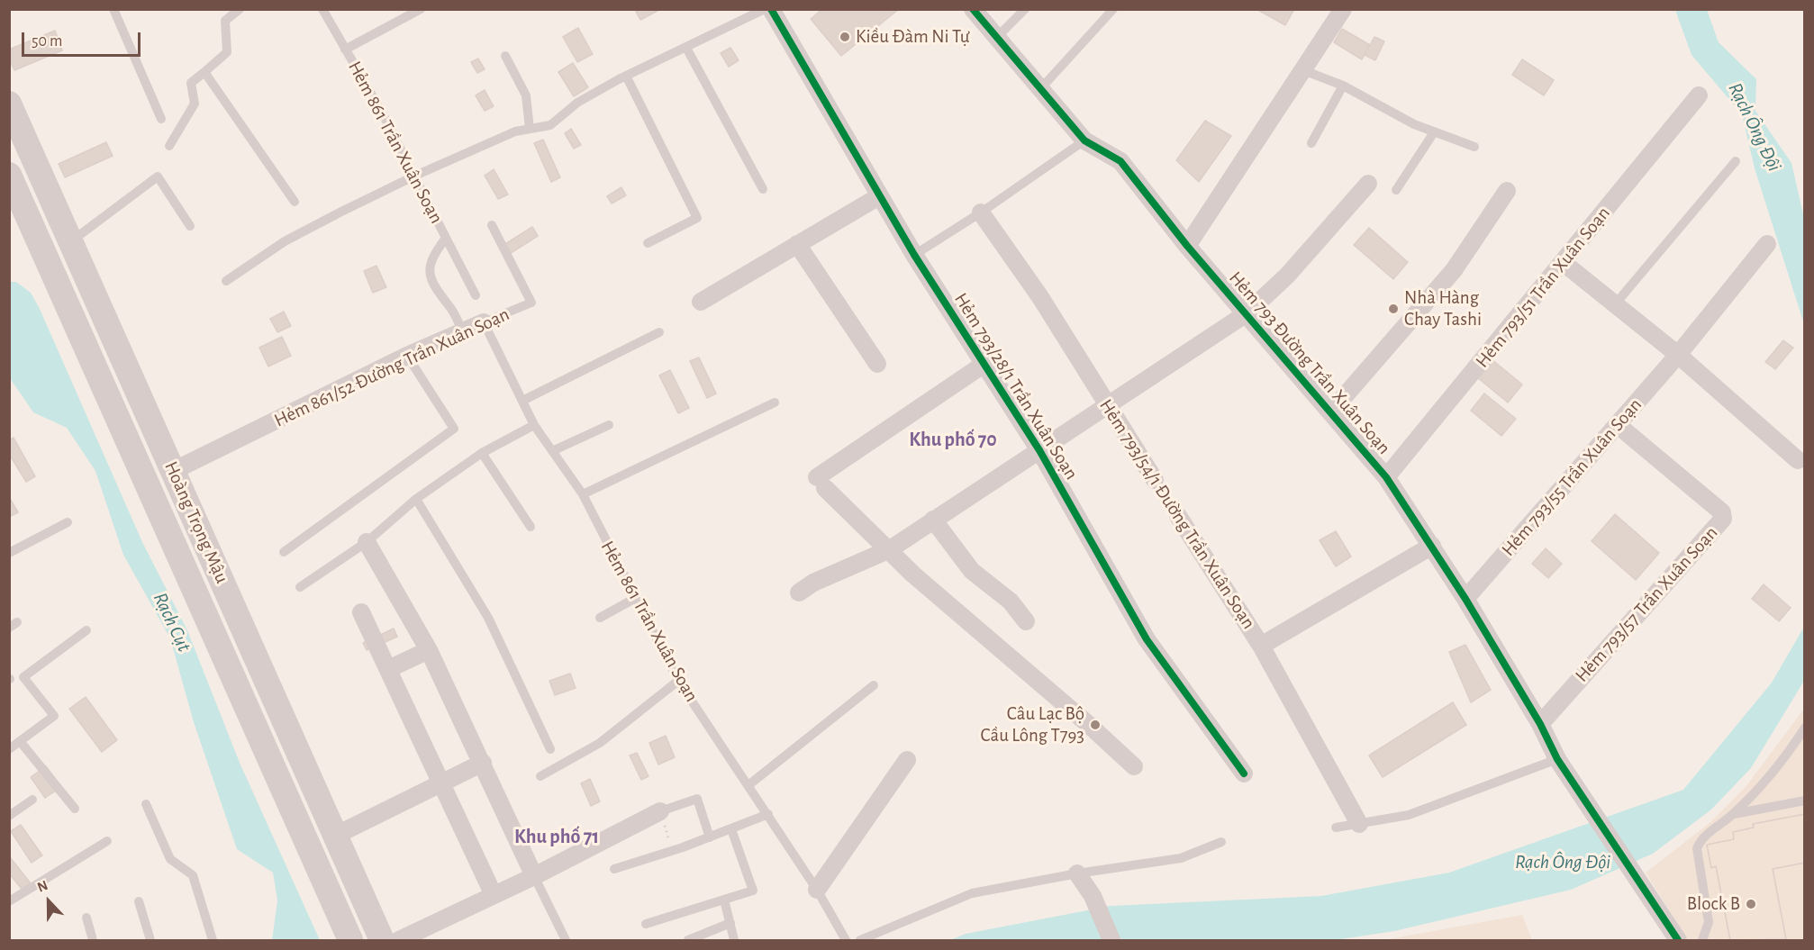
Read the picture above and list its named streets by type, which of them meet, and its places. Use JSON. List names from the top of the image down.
{
  "streets": {
    "main road": ["Hoàng Trọng Mậu"],
    "street": [
      "Hẻm 793/51 Trần Xuân Soạn",
      "Hẻm 793 Đường Trần Xuân Soạn",
      "Hẻm 861/52 Đường Trần Xuân Soạn",
      "Hẻm 793/28/1 Trần Xuân Soạn",
      "Hẻm 793/55 Trần Xuân Soạn",
      "Hẻm 793/54/1 Đường Trần Xuân Soạn",
      "Hẻm 793/57 Trần Xuân Soạn"
    ],
    "lane": ["Hẻm 861 Trần Xuân Soạn"]
  },
  "crossings": [
    ["Hẻm 861 Trần Xuân Soạn", "Hẻm 861/52 Đường Trần Xuân Soạn"],
    ["Hẻm 793/51 Trần Xuân Soạn", "Hẻm 793 Đường Trần Xuân Soạn"],
    ["Hẻm 793 Đường Trần Xuân Soạn", "Hẻm 793/55 Trần Xuân Soạn"],
    ["Hẻm 793 Đường Trần Xuân Soạn", "Hẻm 793/57 Trần Xuân Soạn"],
    ["Hẻm 861/52 Đường Trần Xuân Soạn", "Hoàng Trọng Mậu"],
    ["Hẻm 793/55 Trần Xuân Soạn", "Hẻm 793/57 Trần Xuân Soạn"]
  ],
  "districts": ["Khu phố 70", "Khu phố 71"],
  "water": ["Rạch Ông Đội", "Rạch Cụt"],
  "places": [
    "Kiều Đàm Ni Tự",
    "Nhà Hàng Chay Tashi",
    "Câu Lạc Bộ Cầu Lông T793",
    "Block B"
  ],
  "scale_bar": "50 m",
  "north": "top"
}
